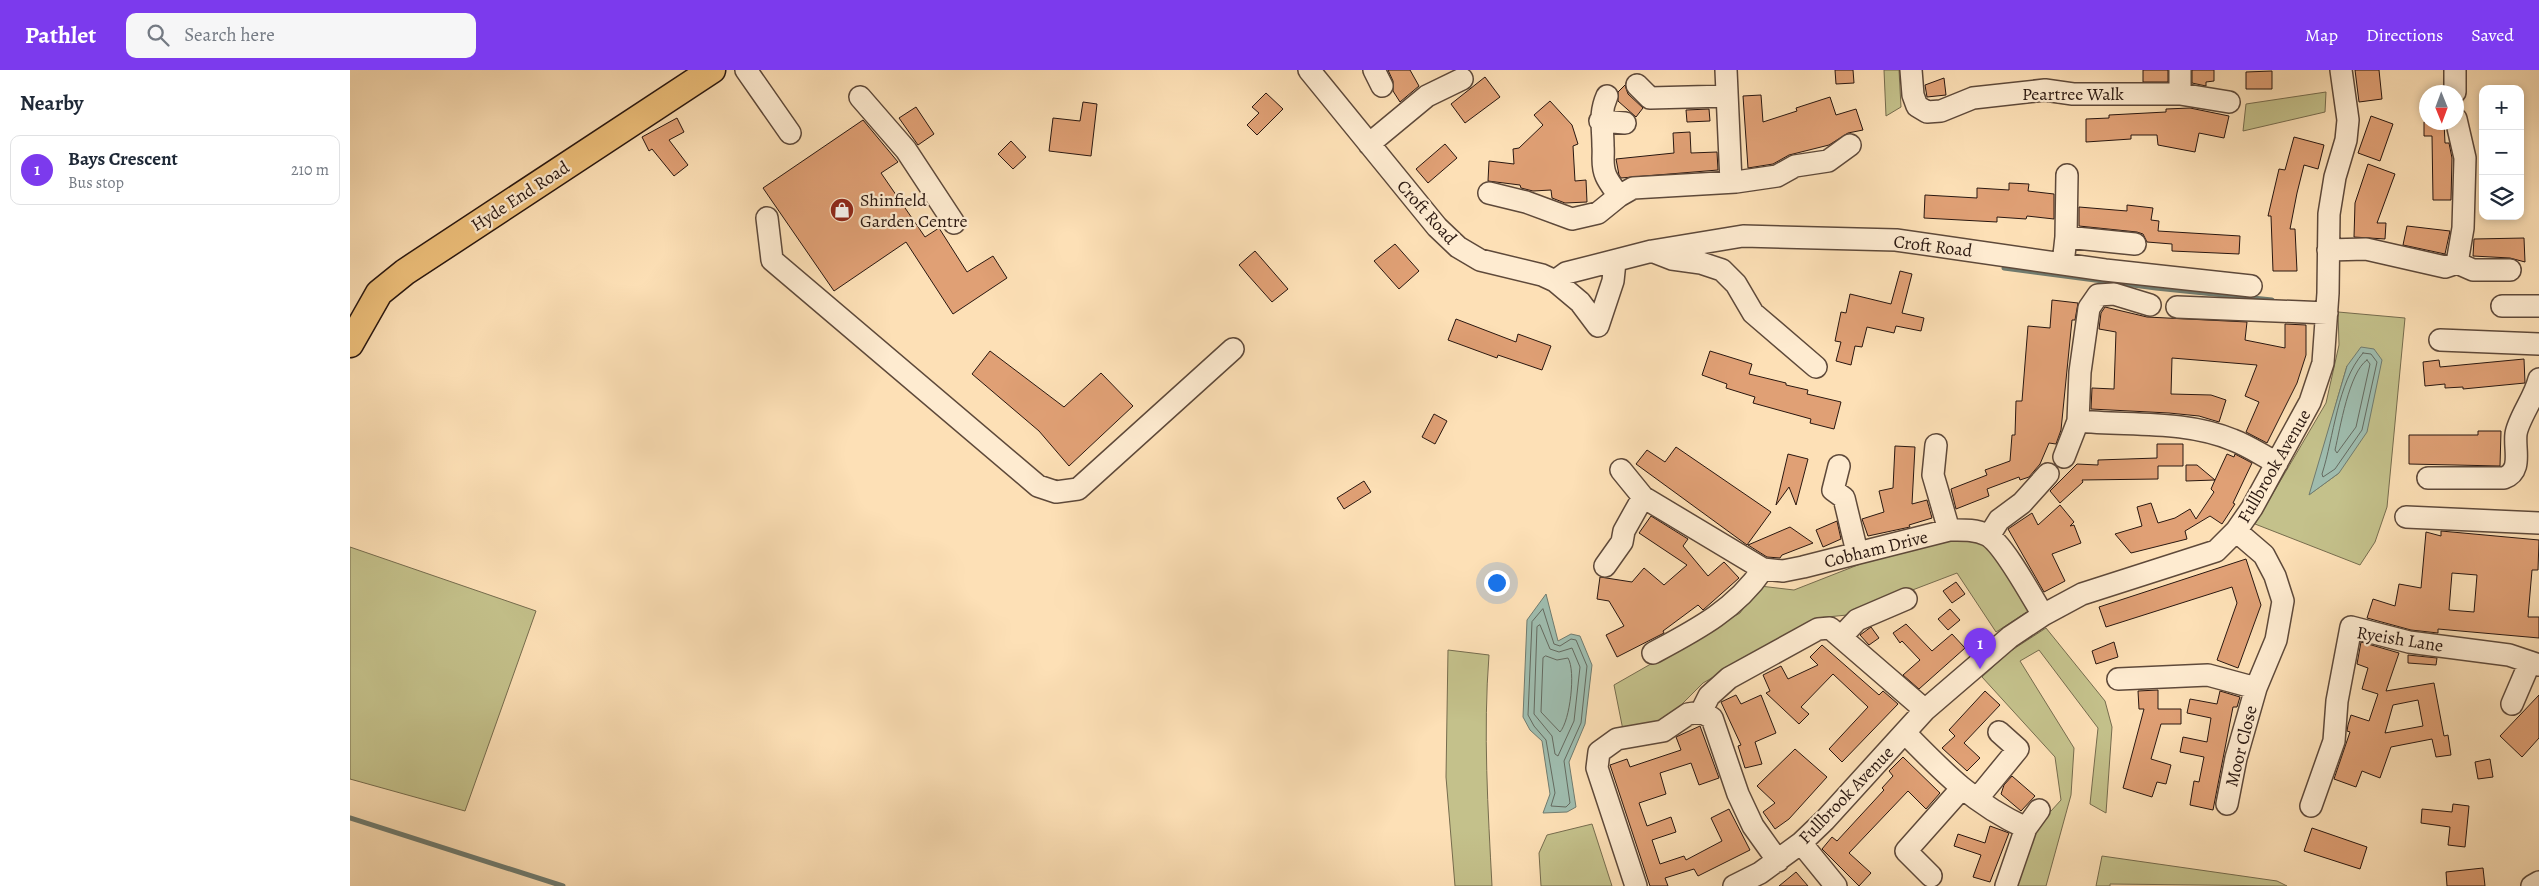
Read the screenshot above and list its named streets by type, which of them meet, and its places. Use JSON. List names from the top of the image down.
{
  "streets": {
    "main road": ["Hyde End Road"],
    "street": [
      "Peartree Walk",
      "Croft Road",
      "Fullbrook Avenue",
      "Cobham Drive",
      "Ryeish Lane",
      "Moor Close"
    ]
  },
  "crossings": [
    ["Fullbrook Avenue", "Moor Close"]
  ],
  "places": {
    "shop": ["Shinfield Garden Centre"]
  },
  "north": "bottom",
  "page": {
    "header": "Pathlet",
    "search": "Search here",
    "nav": ["Map", "Directions", "Saved"],
    "heading": "Nearby",
    "map_buttons": ["+", "−"],
    "list": [
      {
        "mark": "1",
        "name": "Bays Crescent",
        "note": "Bus stop",
        "value": "210 m"
      }
    ],
    "pins": "1"
  }
}
